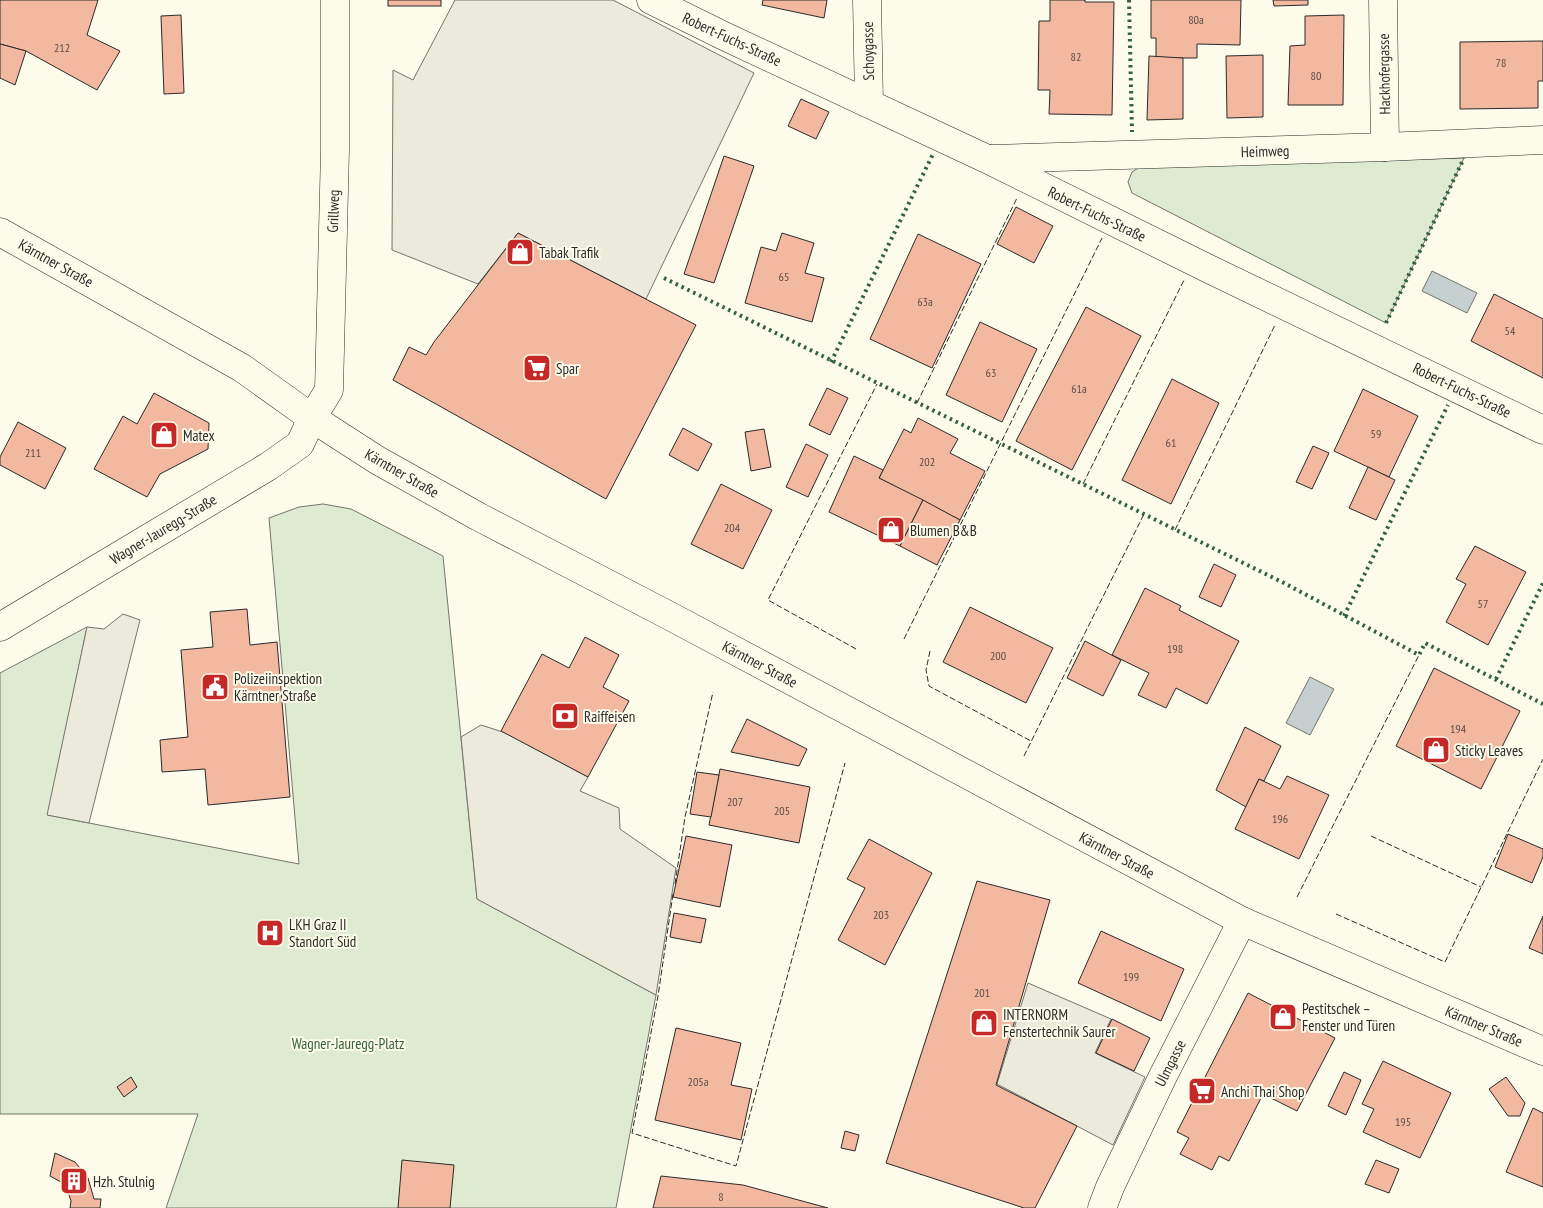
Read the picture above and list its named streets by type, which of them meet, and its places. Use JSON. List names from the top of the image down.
{
  "streets": {
    "main road": [
      "Robert-Fuchs-Straße",
      "Schoygasse",
      "Hackhofergasse",
      "Heimweg",
      "Grillweg",
      "Kärntner Straße",
      "Wagner-Jauregg-Straße",
      "Ulmgasse"
    ]
  },
  "crossings": [
    ["Robert-Fuchs-Straße", "Schoygasse"],
    ["Robert-Fuchs-Straße", "Heimweg"],
    ["Hackhofergasse", "Heimweg"],
    ["Grillweg", "Kärntner Straße"],
    ["Grillweg", "Wagner-Jauregg-Straße"],
    ["Kärntner Straße", "Wagner-Jauregg-Straße"],
    ["Kärntner Straße", "Ulmgasse"]
  ],
  "parks": ["Wagner-Jauregg-Platz"],
  "places": {
    "shop": [
      "Tabak Trafik",
      "Matex",
      "Blumen B&B",
      "Sticky Leaves",
      "Pestitschek – Fenster und Türen",
      "INTERNORM Fenstertechnik Saurer"
    ],
    "supermarket": ["Spar", "Anchi Thai Shop"],
    "public building": ["Polizeiinspektion Kärntner Straße"],
    "bank": ["Raiffeisen"],
    "hospital": ["LKH Graz II Standort Süd"],
    "building": ["Hzh. Stulnig"]
  },
  "house_numbers": [
    "80a",
    "212",
    "82",
    "78",
    "80",
    "65",
    "63a",
    "54",
    "63",
    "61a",
    "59",
    "61",
    "211",
    "202",
    "204",
    "57",
    "198",
    "200",
    "194",
    "207",
    "205",
    "196",
    "203",
    "199",
    "201",
    "205a",
    "195",
    "8"
  ]
}
